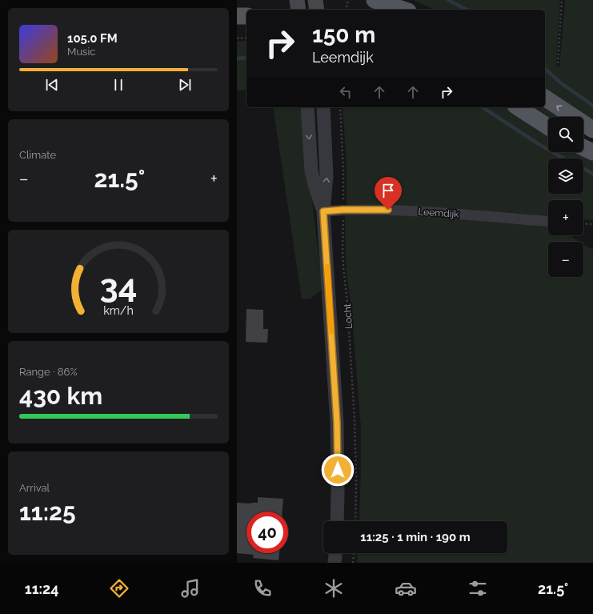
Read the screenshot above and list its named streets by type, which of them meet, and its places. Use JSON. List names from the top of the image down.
{
  "streets": {
    "street": ["Leemdijk", "Locht"]
  },
  "crossings": [
    ["Leemdijk", "Locht"]
  ],
  "page": {
    "turn": ["150 m", "Leemdijk"],
    "song": ["105.0 FM", "Music"],
    "map_buttons": ["+", "−"],
    "tile": [
      "Climate",
      ["Range · 86%", "430 km"],
      ["Arrival", "11:25"]
    ],
    "heat": ["−", "21.5°", "+"],
    "limit": "40",
    "trip": "11:25 · 1 min · 190 m",
    "tabs": ["11:24", "21.5°"],
    "gauge": ["34", "km/h"]
  }
}
